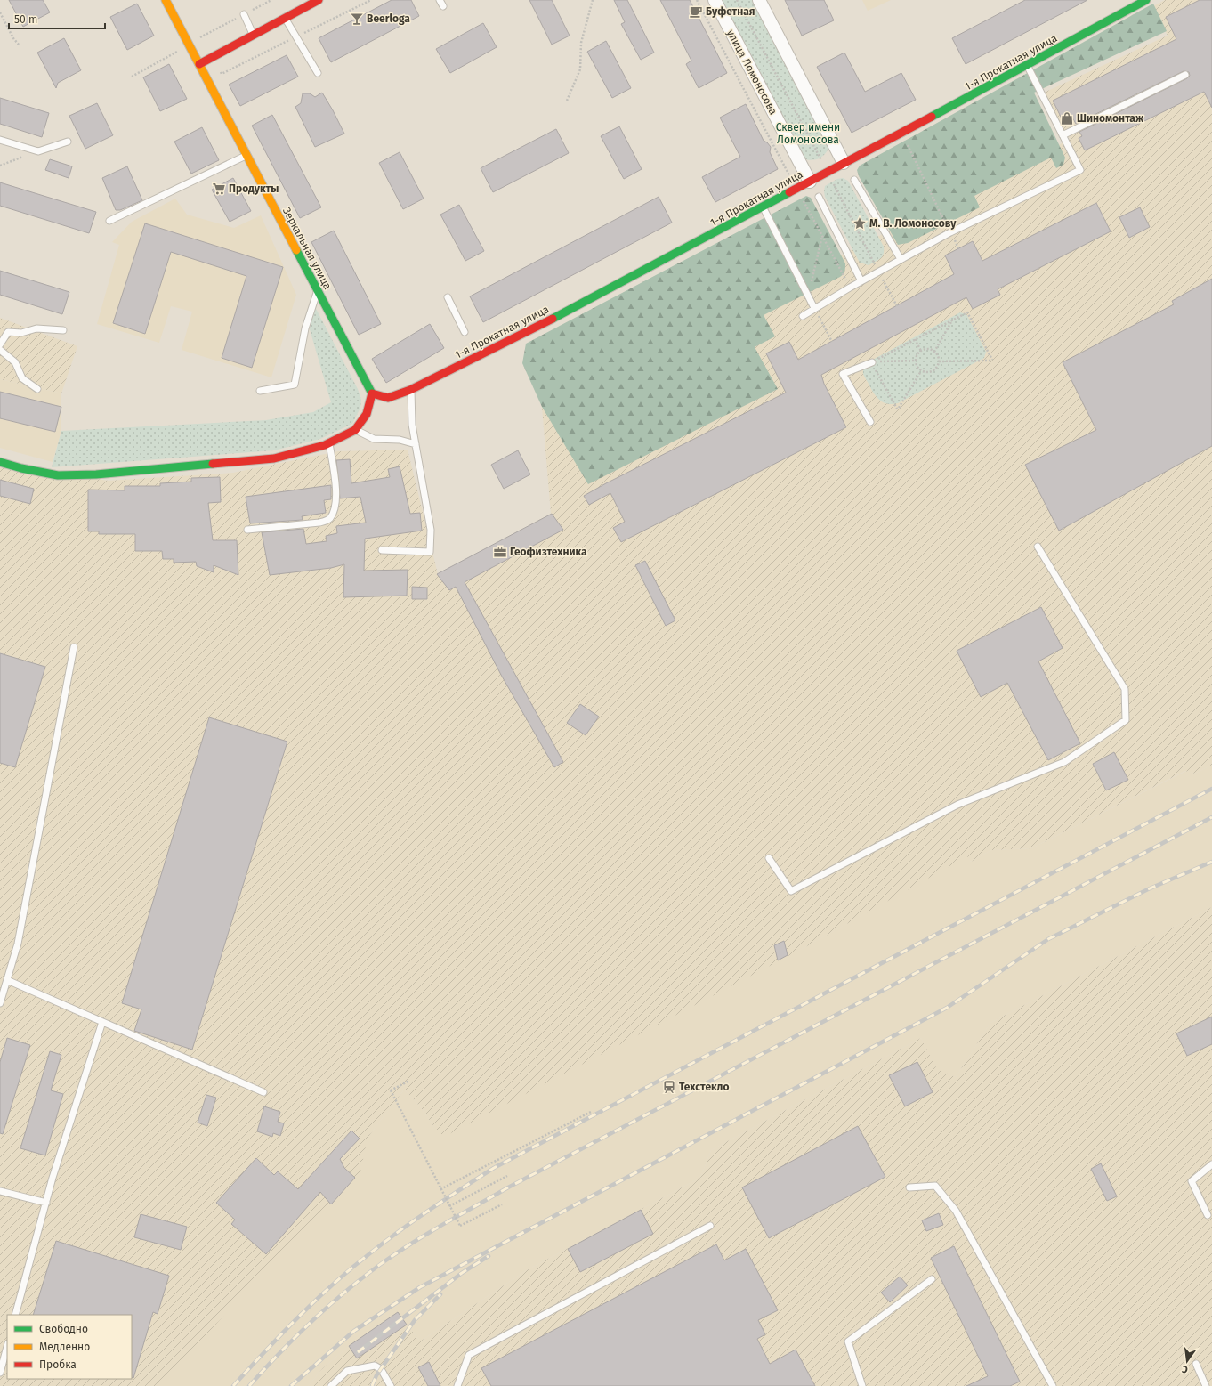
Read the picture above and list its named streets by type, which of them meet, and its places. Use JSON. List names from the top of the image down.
{
  "streets": {
    "street": ["1-я Прокатная улица", "улица Ломоносова", "Зеркальная улица"]
  },
  "crossings": [
    ["1-я Прокатная улица", "улица Ломоносова"],
    ["1-я Прокатная улица", "Зеркальная улица"]
  ],
  "parks": ["Сквер имени Ломоносова"],
  "places": {
    "cafe": ["Буфетная"],
    "bar": ["Beerloga"],
    "shop": ["Шиномонтаж"],
    "supermarket": ["Продукты"],
    "place": ["М. В. Ломоносову"],
    "office": ["Геофизтехника"],
    "station": ["Техстекло"]
  },
  "legend": ["Свободно", "Медленно", "Пробка"],
  "scale_bar": "50 m",
  "north": "bottom"
}
